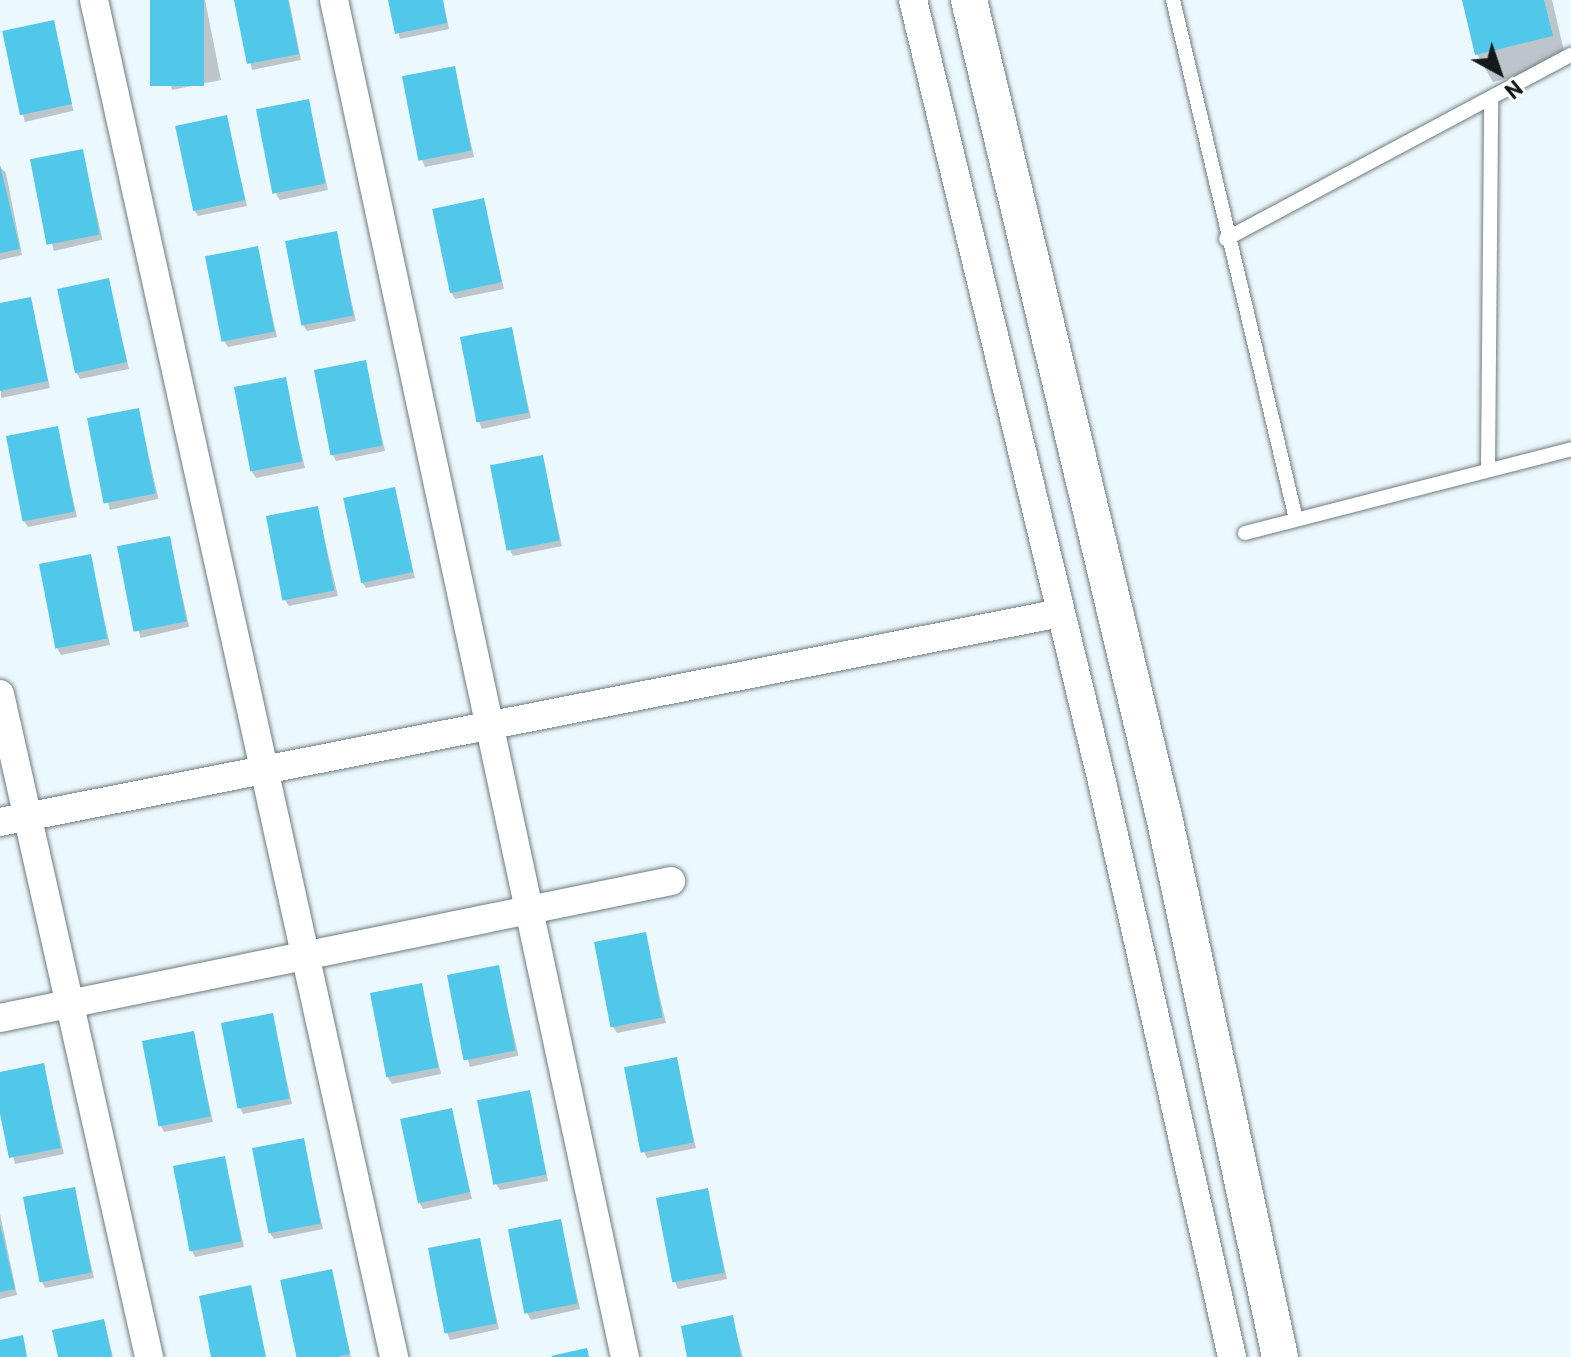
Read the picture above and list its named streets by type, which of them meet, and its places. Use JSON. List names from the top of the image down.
{
  "north": "bottom right"
}
